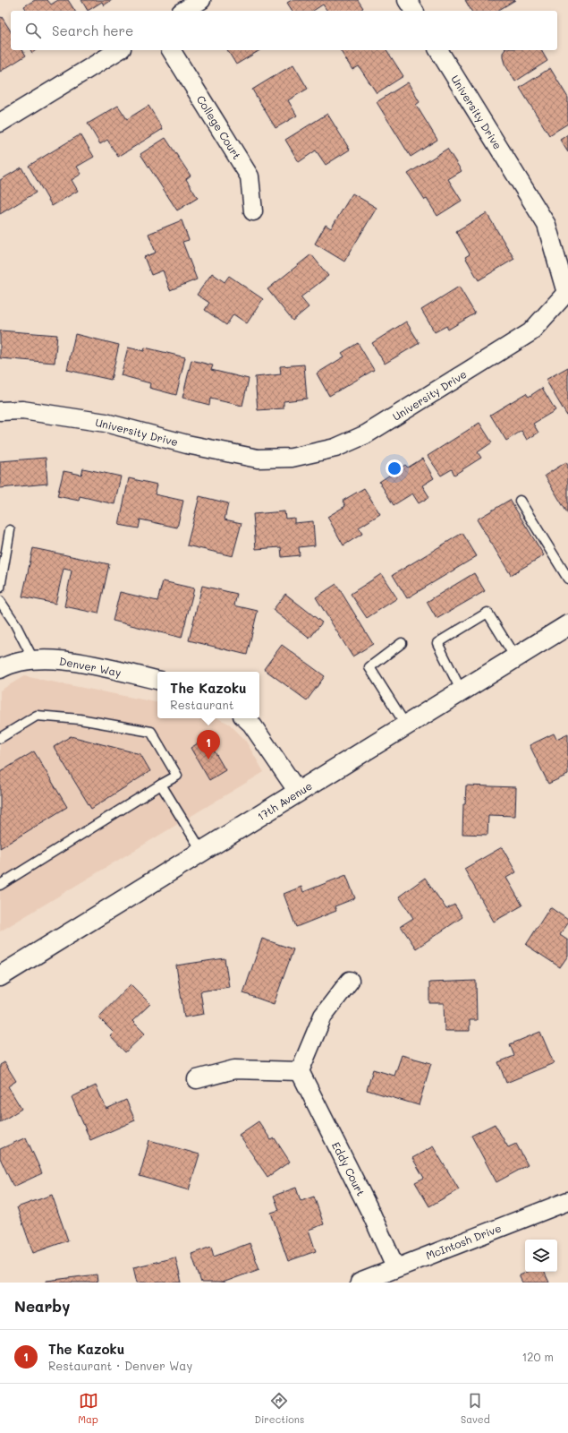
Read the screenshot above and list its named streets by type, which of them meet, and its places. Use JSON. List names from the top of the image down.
{
  "streets": {
    "main road": ["17th Avenue"],
    "street": [
      "University Drive",
      "College Court",
      "Denver Way",
      "Eddy Court",
      "McIntosh Drive"
    ]
  },
  "crossings": [
    ["Eddy Court", "McIntosh Drive"]
  ],
  "page": {
    "search": "Search here",
    "popup": ["The Kazoku", "Restaurant"],
    "pins": "1",
    "heading": "Nearby",
    "list": [
      {
        "mark": "1",
        "name": "The Kazoku",
        "note": "Restaurant · Denver Way",
        "value": "120 m"
      }
    ],
    "nav": ["Map", "Directions", "Saved"]
  }
}
